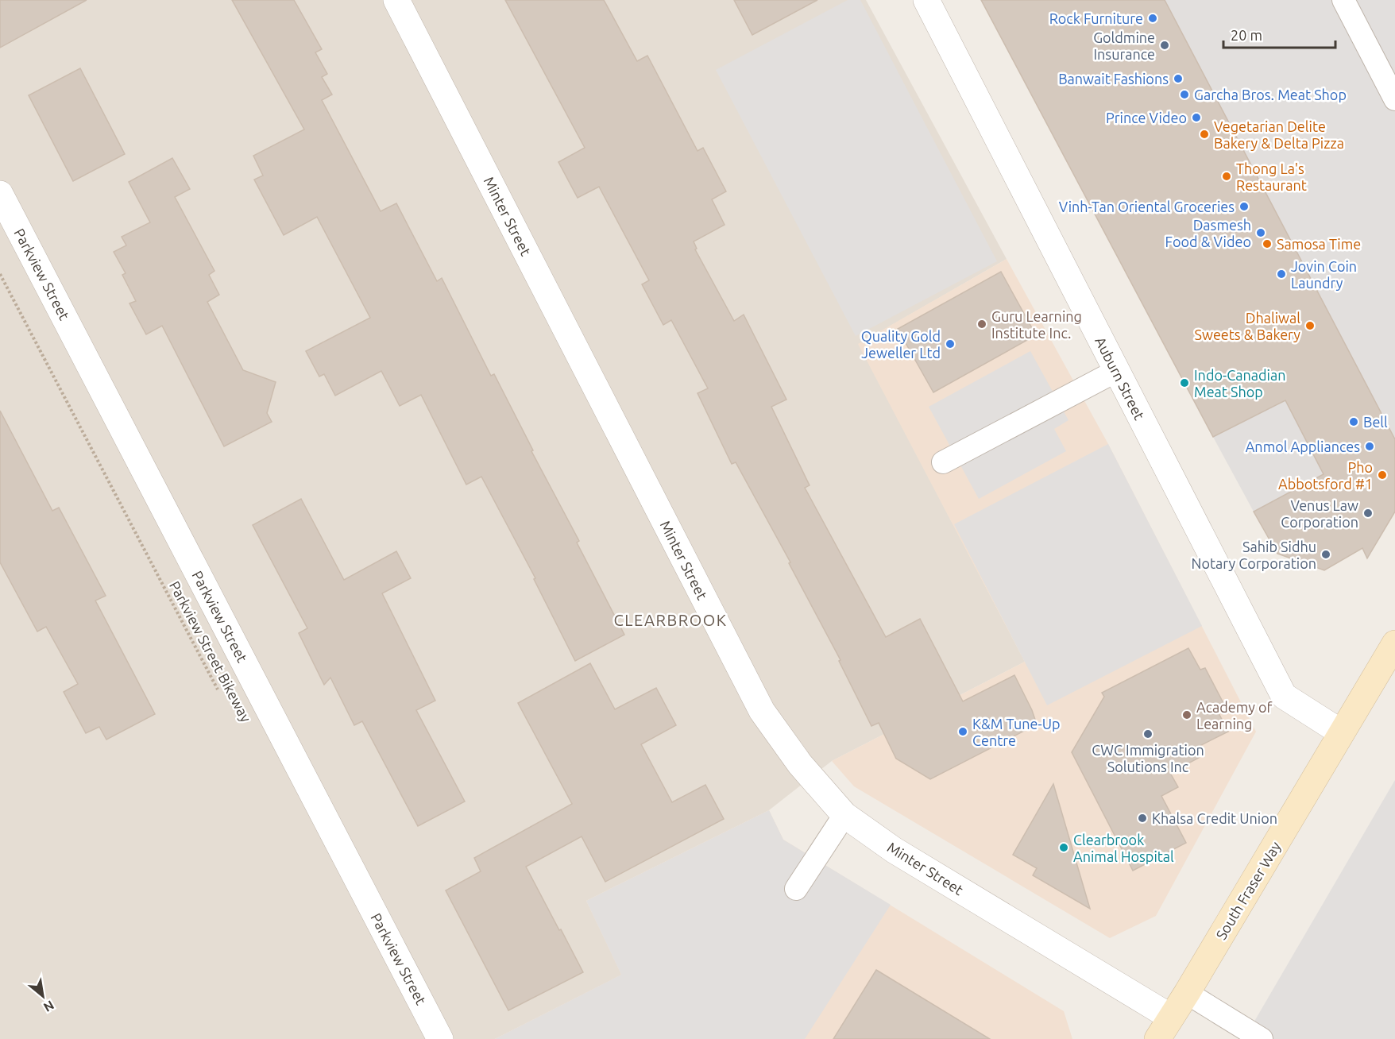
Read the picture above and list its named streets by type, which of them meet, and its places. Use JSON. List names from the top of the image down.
{
  "streets": {
    "main road": ["South Fraser Way"],
    "street": ["Minter Street", "Parkview Street", "Auburn Street"],
    "path": ["Parkview Street Bikeway"]
  },
  "crossings": [
    ["Minter Street", "South Fraser Way"],
    ["Auburn Street", "South Fraser Way"]
  ],
  "districts": ["CLEARBROOK"],
  "places": [
    "Rock Furniture",
    "Goldmine Insurance",
    "Banwait Fashions",
    "Garcha Bros. Meat Shop",
    "Prince Video",
    "Vegetarian Delite Bakery & Delta Pizza",
    "Thong La's Restaurant",
    "Vinh-Tan Oriental Groceries",
    "Dasmesh Food & Video",
    "Samosa Time",
    "Jovin Coin Laundry",
    "Guru Learning Institute Inc.",
    "Dhaliwal Sweets & Bakery",
    "Quality Gold Jeweller Ltd",
    "Indo-Canadian Meat Shop",
    "Bell",
    "Anmol Appliances",
    "Pho Abbotsford #1",
    "Venus Law Corporation",
    "Sahib Sidhu Notary Corporation",
    "Academy of Learning",
    "K&M Tune-Up Centre",
    "CWC Immigration Solutions Inc",
    "Khalsa Credit Union",
    "Clearbrook Animal Hospital"
  ],
  "scale_bar": "20 m",
  "north": "bottom right"
}
